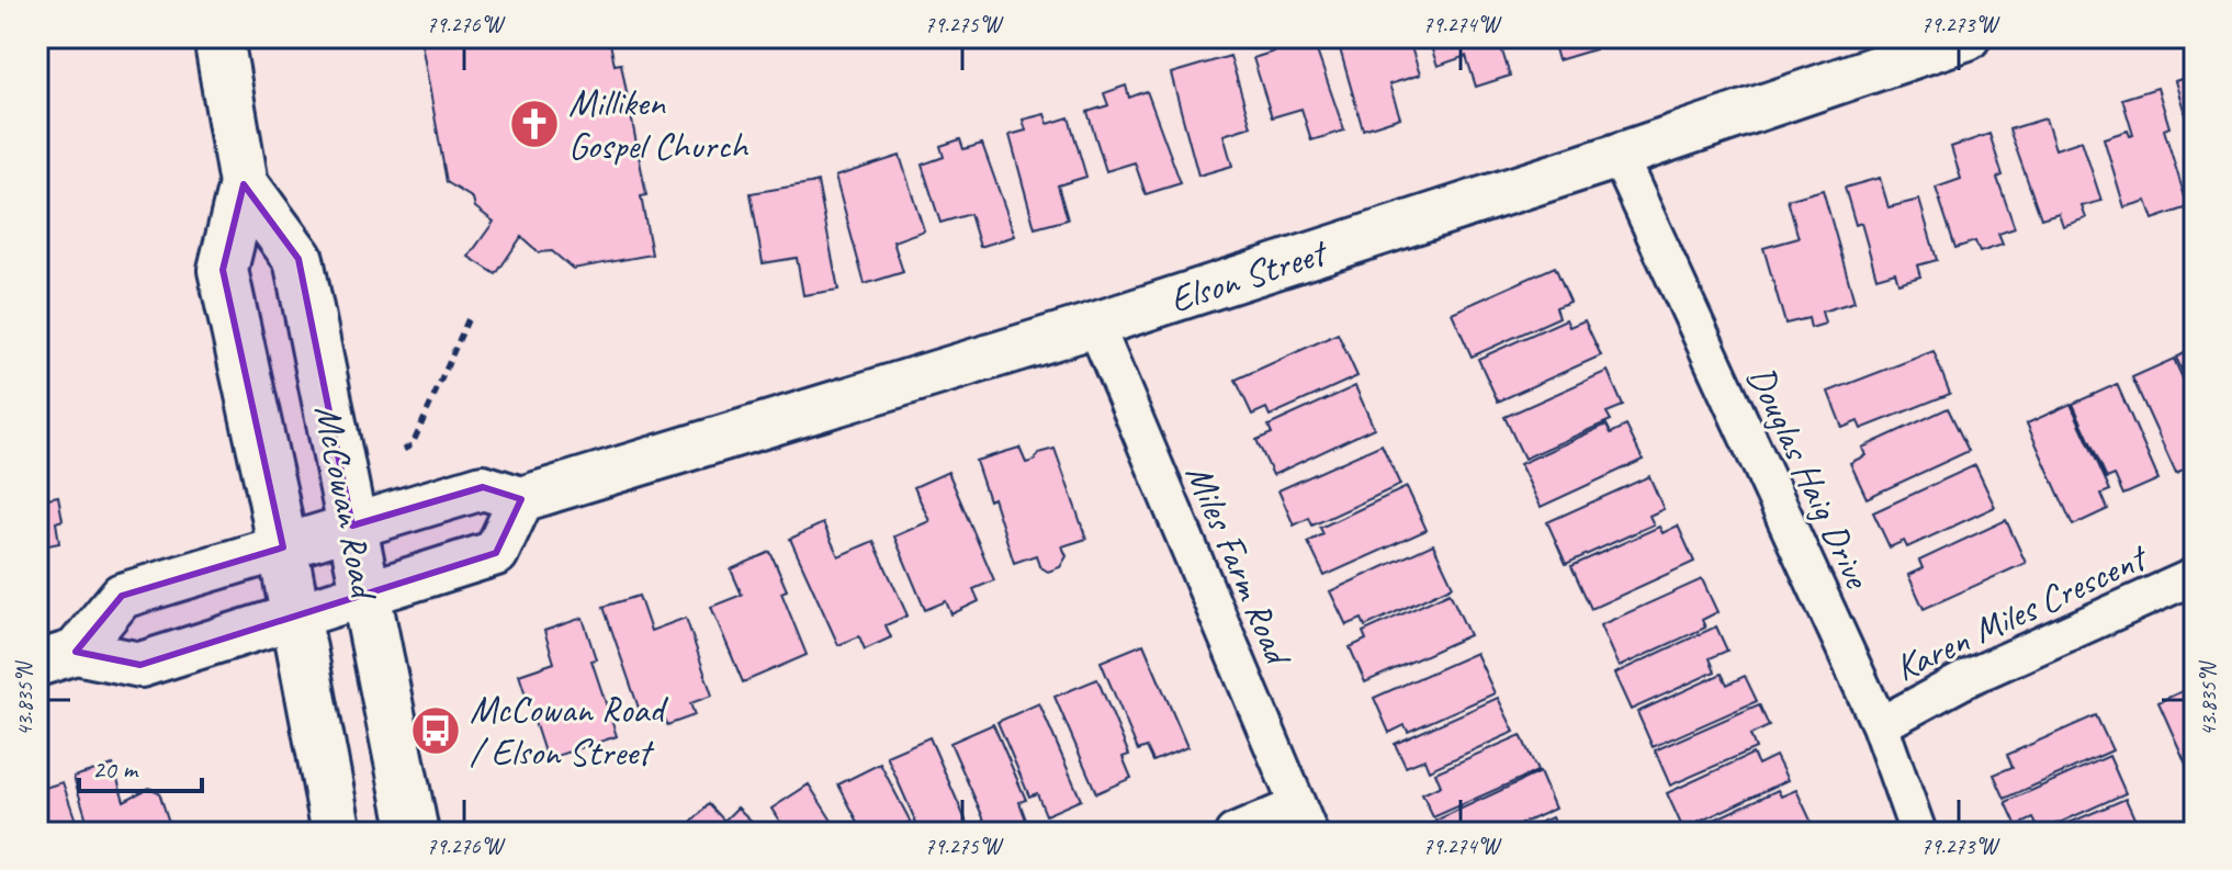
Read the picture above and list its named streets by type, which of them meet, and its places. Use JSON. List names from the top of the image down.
{
  "streets": {
    "main road": ["McCowan Road"],
    "street": [
      "Elson Street",
      "Douglas Haig Drive",
      "Miles Farm Road",
      "Karen Miles Crescent"
    ]
  },
  "crossings": [
    ["Elson Street", "Douglas Haig Drive"],
    ["Elson Street", "Miles Farm Road"],
    ["Douglas Haig Drive", "Karen Miles Crescent"]
  ],
  "places": {
    "church": ["Milliken Gospel Church"],
    "bus stop": ["McCowan Road / Elson Street"]
  },
  "scale_bar": "20 m",
  "coordinates": [
    "79.276°W",
    "79.275°W",
    "79.274°W",
    "79.273°W",
    "43.835°N"
  ]
}
